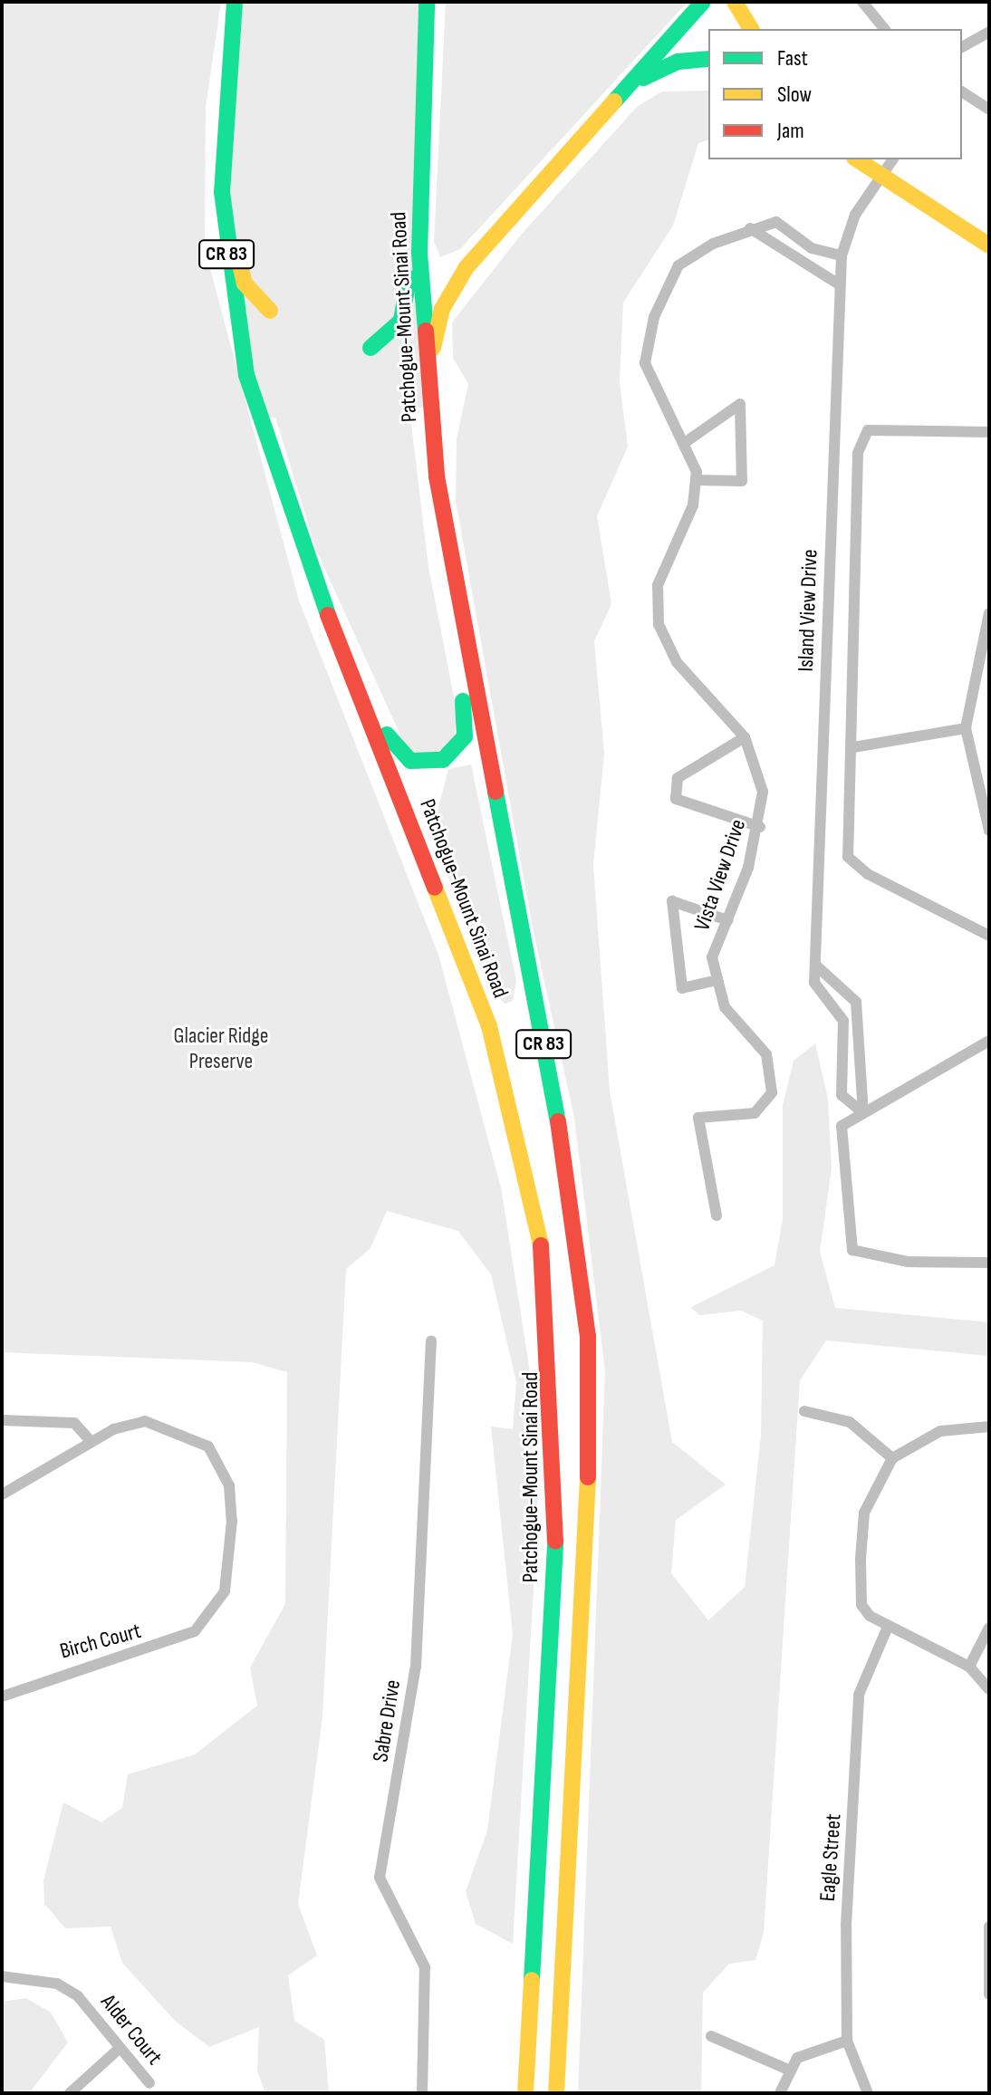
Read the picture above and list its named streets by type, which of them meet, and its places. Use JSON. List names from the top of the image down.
{
  "streets": {
    "main road": ["CR 83", "Patchogue-Mount Sinai Road"],
    "street": [
      "Island View Drive",
      "Vista View Drive",
      "Birch Court",
      "Sabre Drive",
      "Eagle Street",
      "Alder Court"
    ]
  },
  "crossings": [
    ["Island View Drive", "Vista View Drive"]
  ],
  "parks": ["Glacier Ridge Preserve"],
  "legend": ["Fast", "Slow", "Jam"]
}
